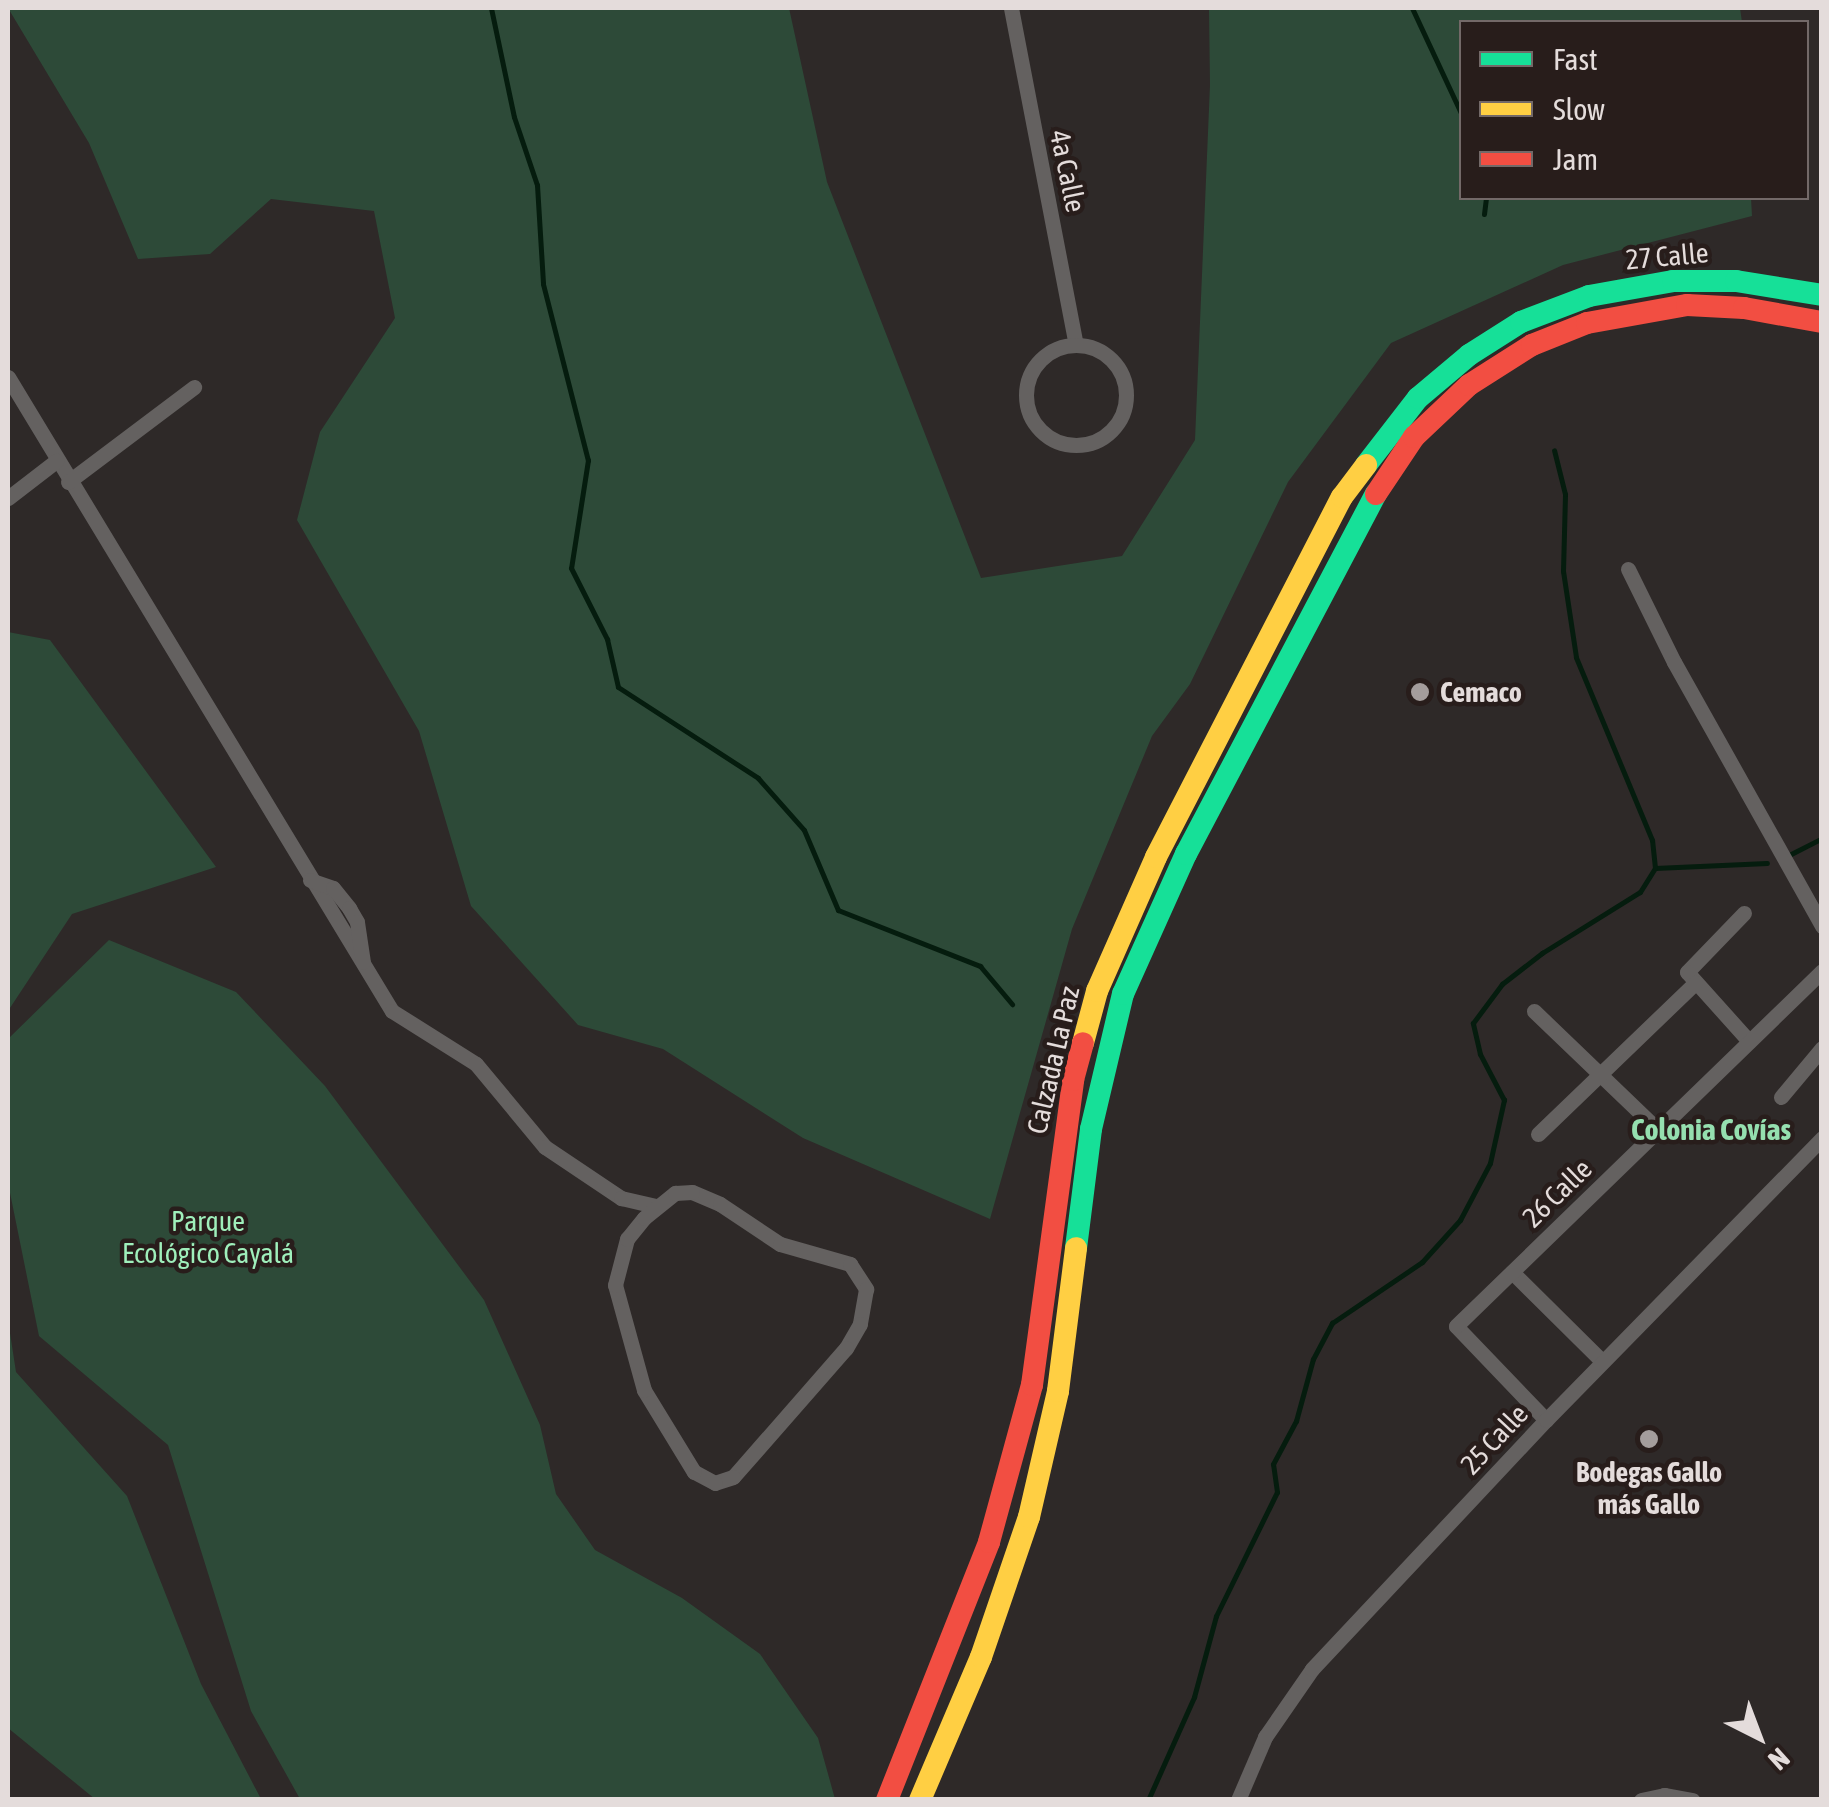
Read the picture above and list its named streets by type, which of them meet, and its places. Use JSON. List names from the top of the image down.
{
  "streets": {
    "main road": ["27 Calle", "Calzada La Paz"],
    "street": ["4a Calle", "26 Calle", "25 Calle"]
  },
  "crossings": [
    ["27 Calle", "Calzada La Paz"],
    ["26 Calle", "25 Calle"]
  ],
  "districts": ["Colonia Covías"],
  "parks": ["Parque Ecológico Cayalá"],
  "places": ["Cemaco", "Bodegas Gallo más Gallo"],
  "legend": ["Fast", "Slow", "Jam"],
  "north": "bottom right"
}
